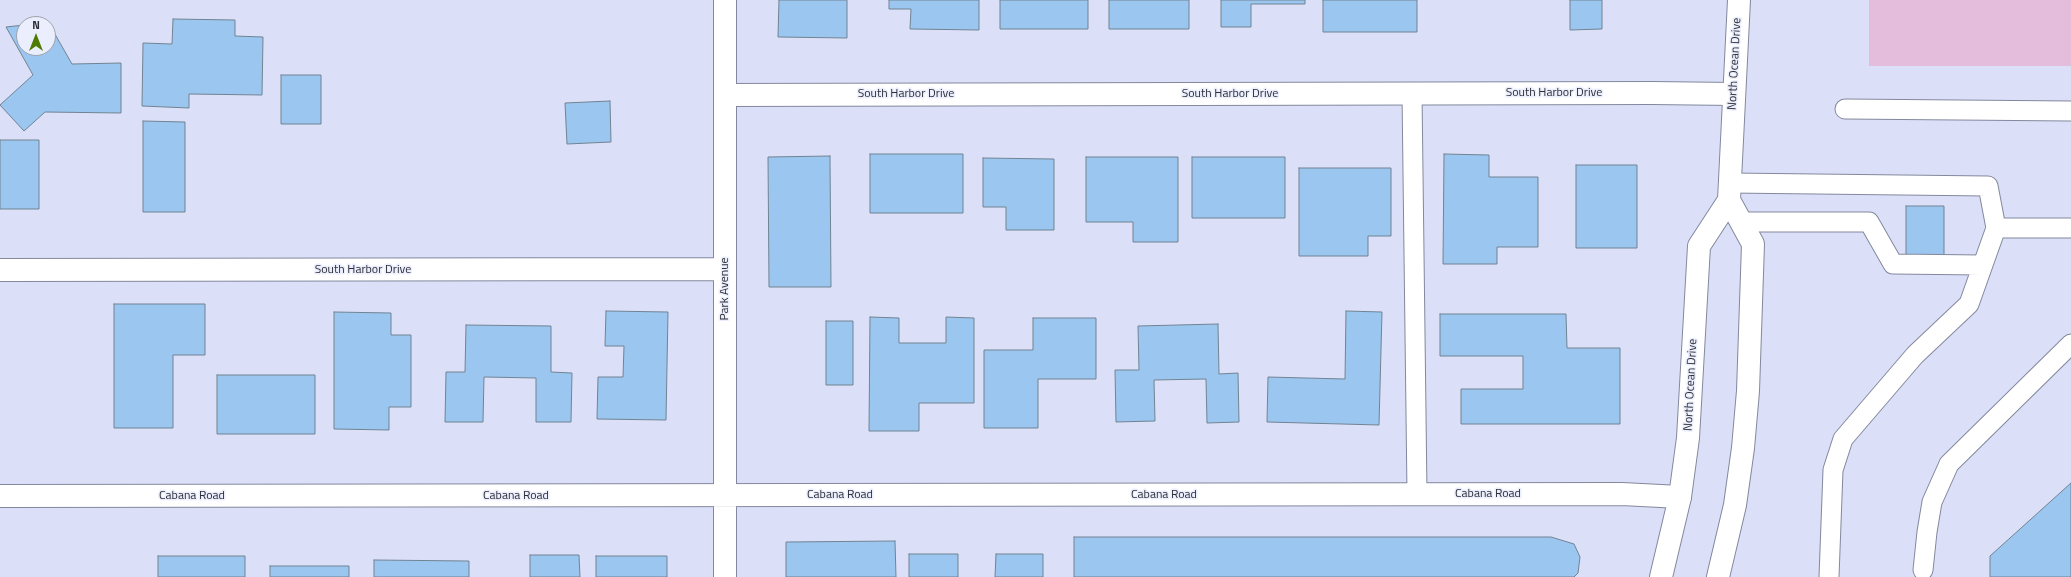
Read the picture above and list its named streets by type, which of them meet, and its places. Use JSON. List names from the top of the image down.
{
  "streets": {
    "street": [
      "North Ocean Drive",
      "South Harbor Drive",
      "Park Avenue",
      "Cabana Road"
    ]
  },
  "crossings": [
    ["North Ocean Drive", "South Harbor Drive"],
    ["North Ocean Drive", "Cabana Road"],
    ["South Harbor Drive", "Park Avenue"],
    ["Park Avenue", "Cabana Road"]
  ],
  "north": "top"
}
